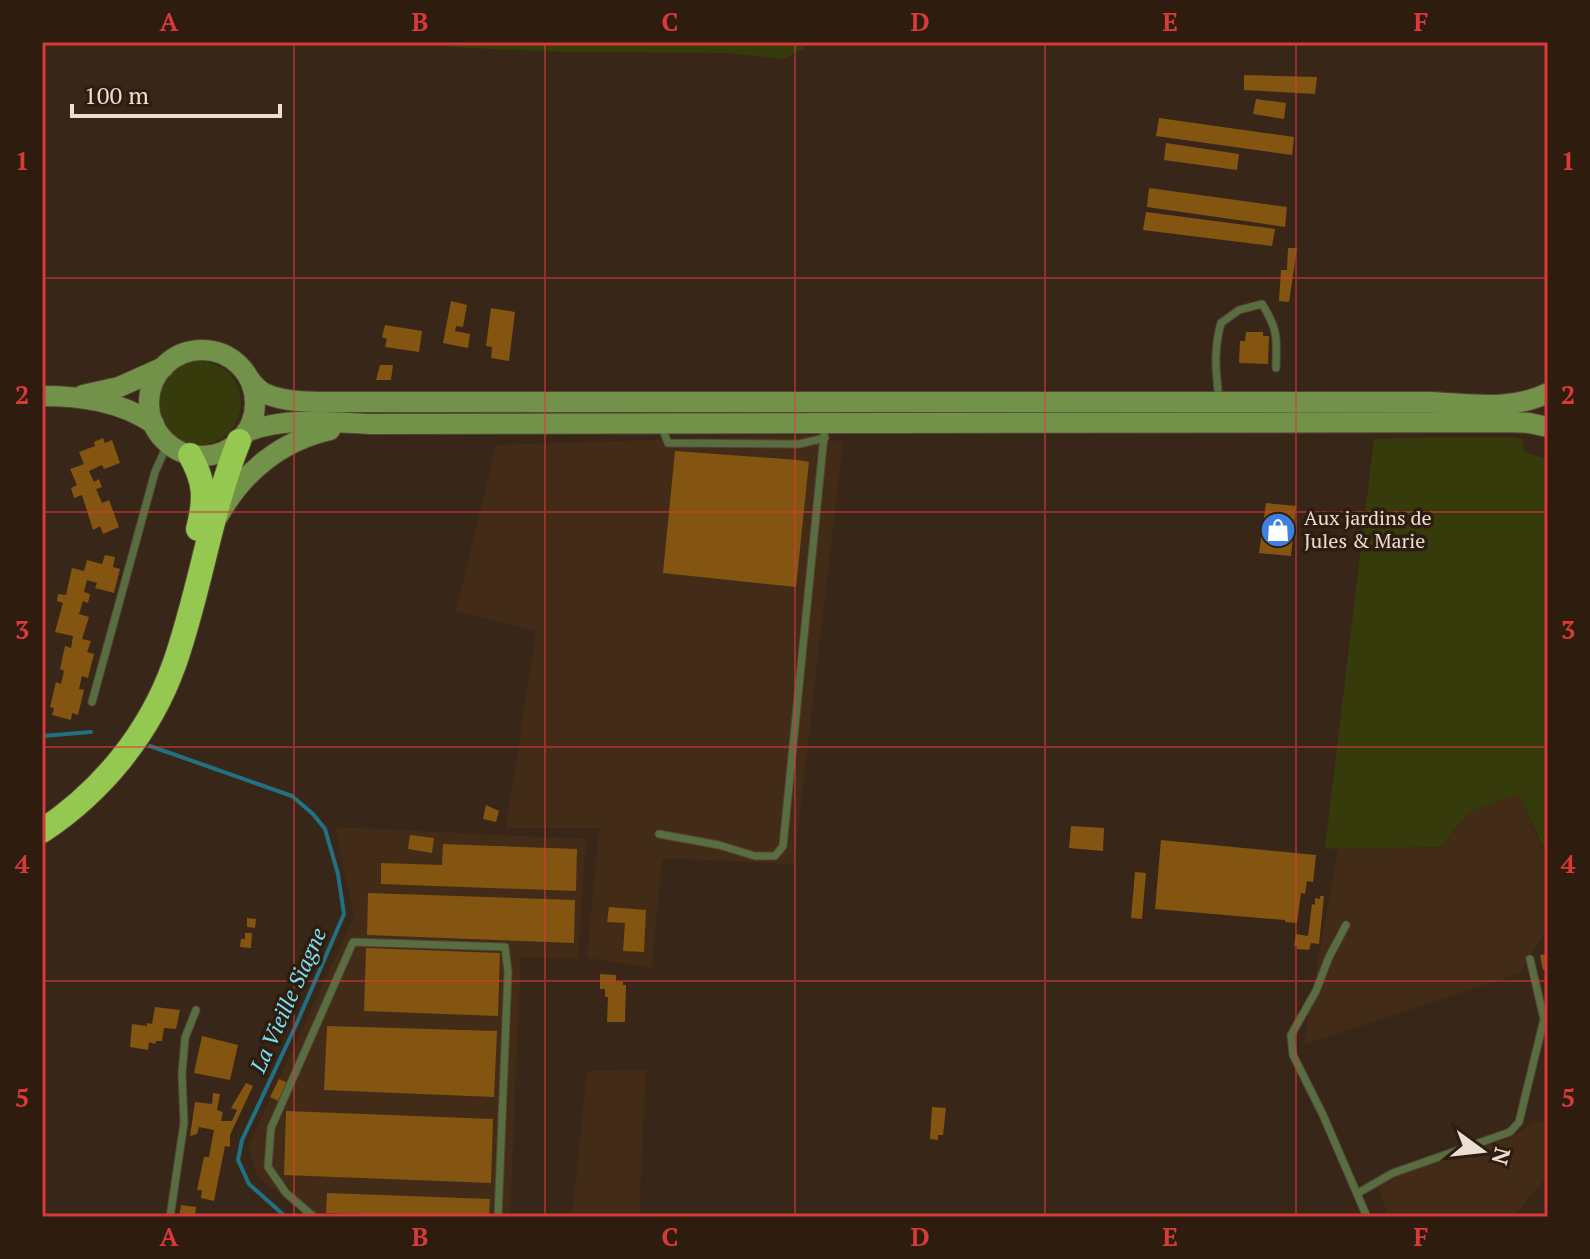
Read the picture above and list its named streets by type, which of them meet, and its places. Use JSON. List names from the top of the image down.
{
  "water": ["La Vieille Siagne"],
  "places": {
    "shop": ["Aux jardins de Jules & Marie"]
  },
  "scale_bar": "100 m",
  "north": "right",
  "grid": {
    "columns": [
      "A",
      "B",
      "C",
      "D",
      "E",
      "F"
    ],
    "rows": [
      "1",
      "2",
      "3",
      "4",
      "5"
    ]
  }
}
